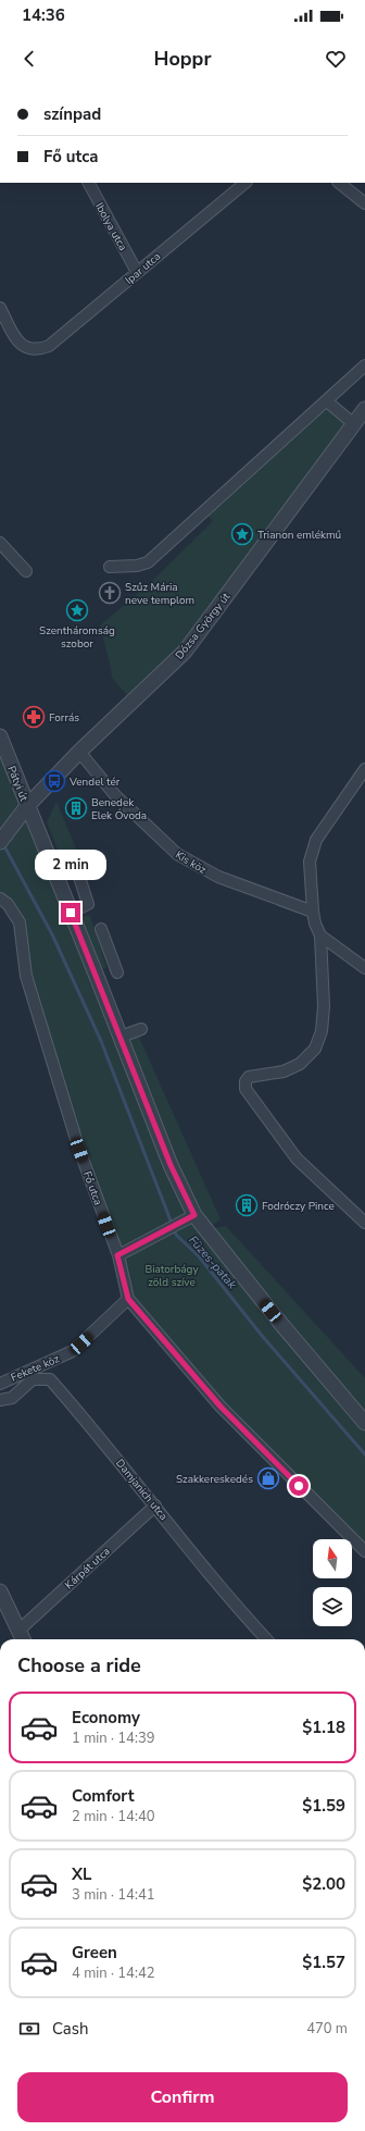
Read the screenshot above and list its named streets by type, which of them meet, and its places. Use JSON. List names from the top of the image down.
{
  "streets": {
    "street": [
      "Ibolya utca",
      "Ipar utca",
      "Dózsa György út",
      "Pátyi út",
      "Kis köz",
      "Fő utca",
      "Fekete köz",
      "Damjanich utca",
      "Kárpát utca"
    ]
  },
  "crossings": [
    ["Ibolya utca", "Ipar utca"],
    ["Dózsa György út", "Pátyi út"],
    ["Dózsa György út", "Kis köz"],
    ["Fő utca", "Fekete köz"],
    ["Damjanich utca", "Kárpát utca"]
  ],
  "water": ["Füzes-patak"],
  "parks": ["Biatorbágy zöld szíve"],
  "places": {
    "place": ["Trianon emlékmű", "Szentháromság szobor"],
    "church": ["Szűz Mária neve templom"],
    "pharmacy": ["Forrás"],
    "bus stop": ["Vendel tér"],
    "building": ["Benedek Elek Óvoda", "Fodróczy Pince"],
    "shop": ["Szakkereskedés"]
  },
  "north": "top",
  "page": {
    "status": "14:36",
    "header": "Hoppr",
    "banner": ["színpad", "Fő utca"],
    "bubble": "2 min",
    "heading": "Choose a ride",
    "list": [
      {
        "name": "Economy",
        "note": "1 min · 14:39",
        "value": "$1.18"
      },
      {
        "name": "Comfort",
        "note": "2 min · 14:40",
        "value": "$1.59"
      },
      {
        "name": "XL",
        "note": "3 min · 14:41",
        "value": "$2.00"
      },
      {
        "name": "Green",
        "note": "4 min · 14:42",
        "value": "$1.57"
      }
    ],
    "pay": ["Cash", "470 m"],
    "buttons": "Confirm"
  }
}
